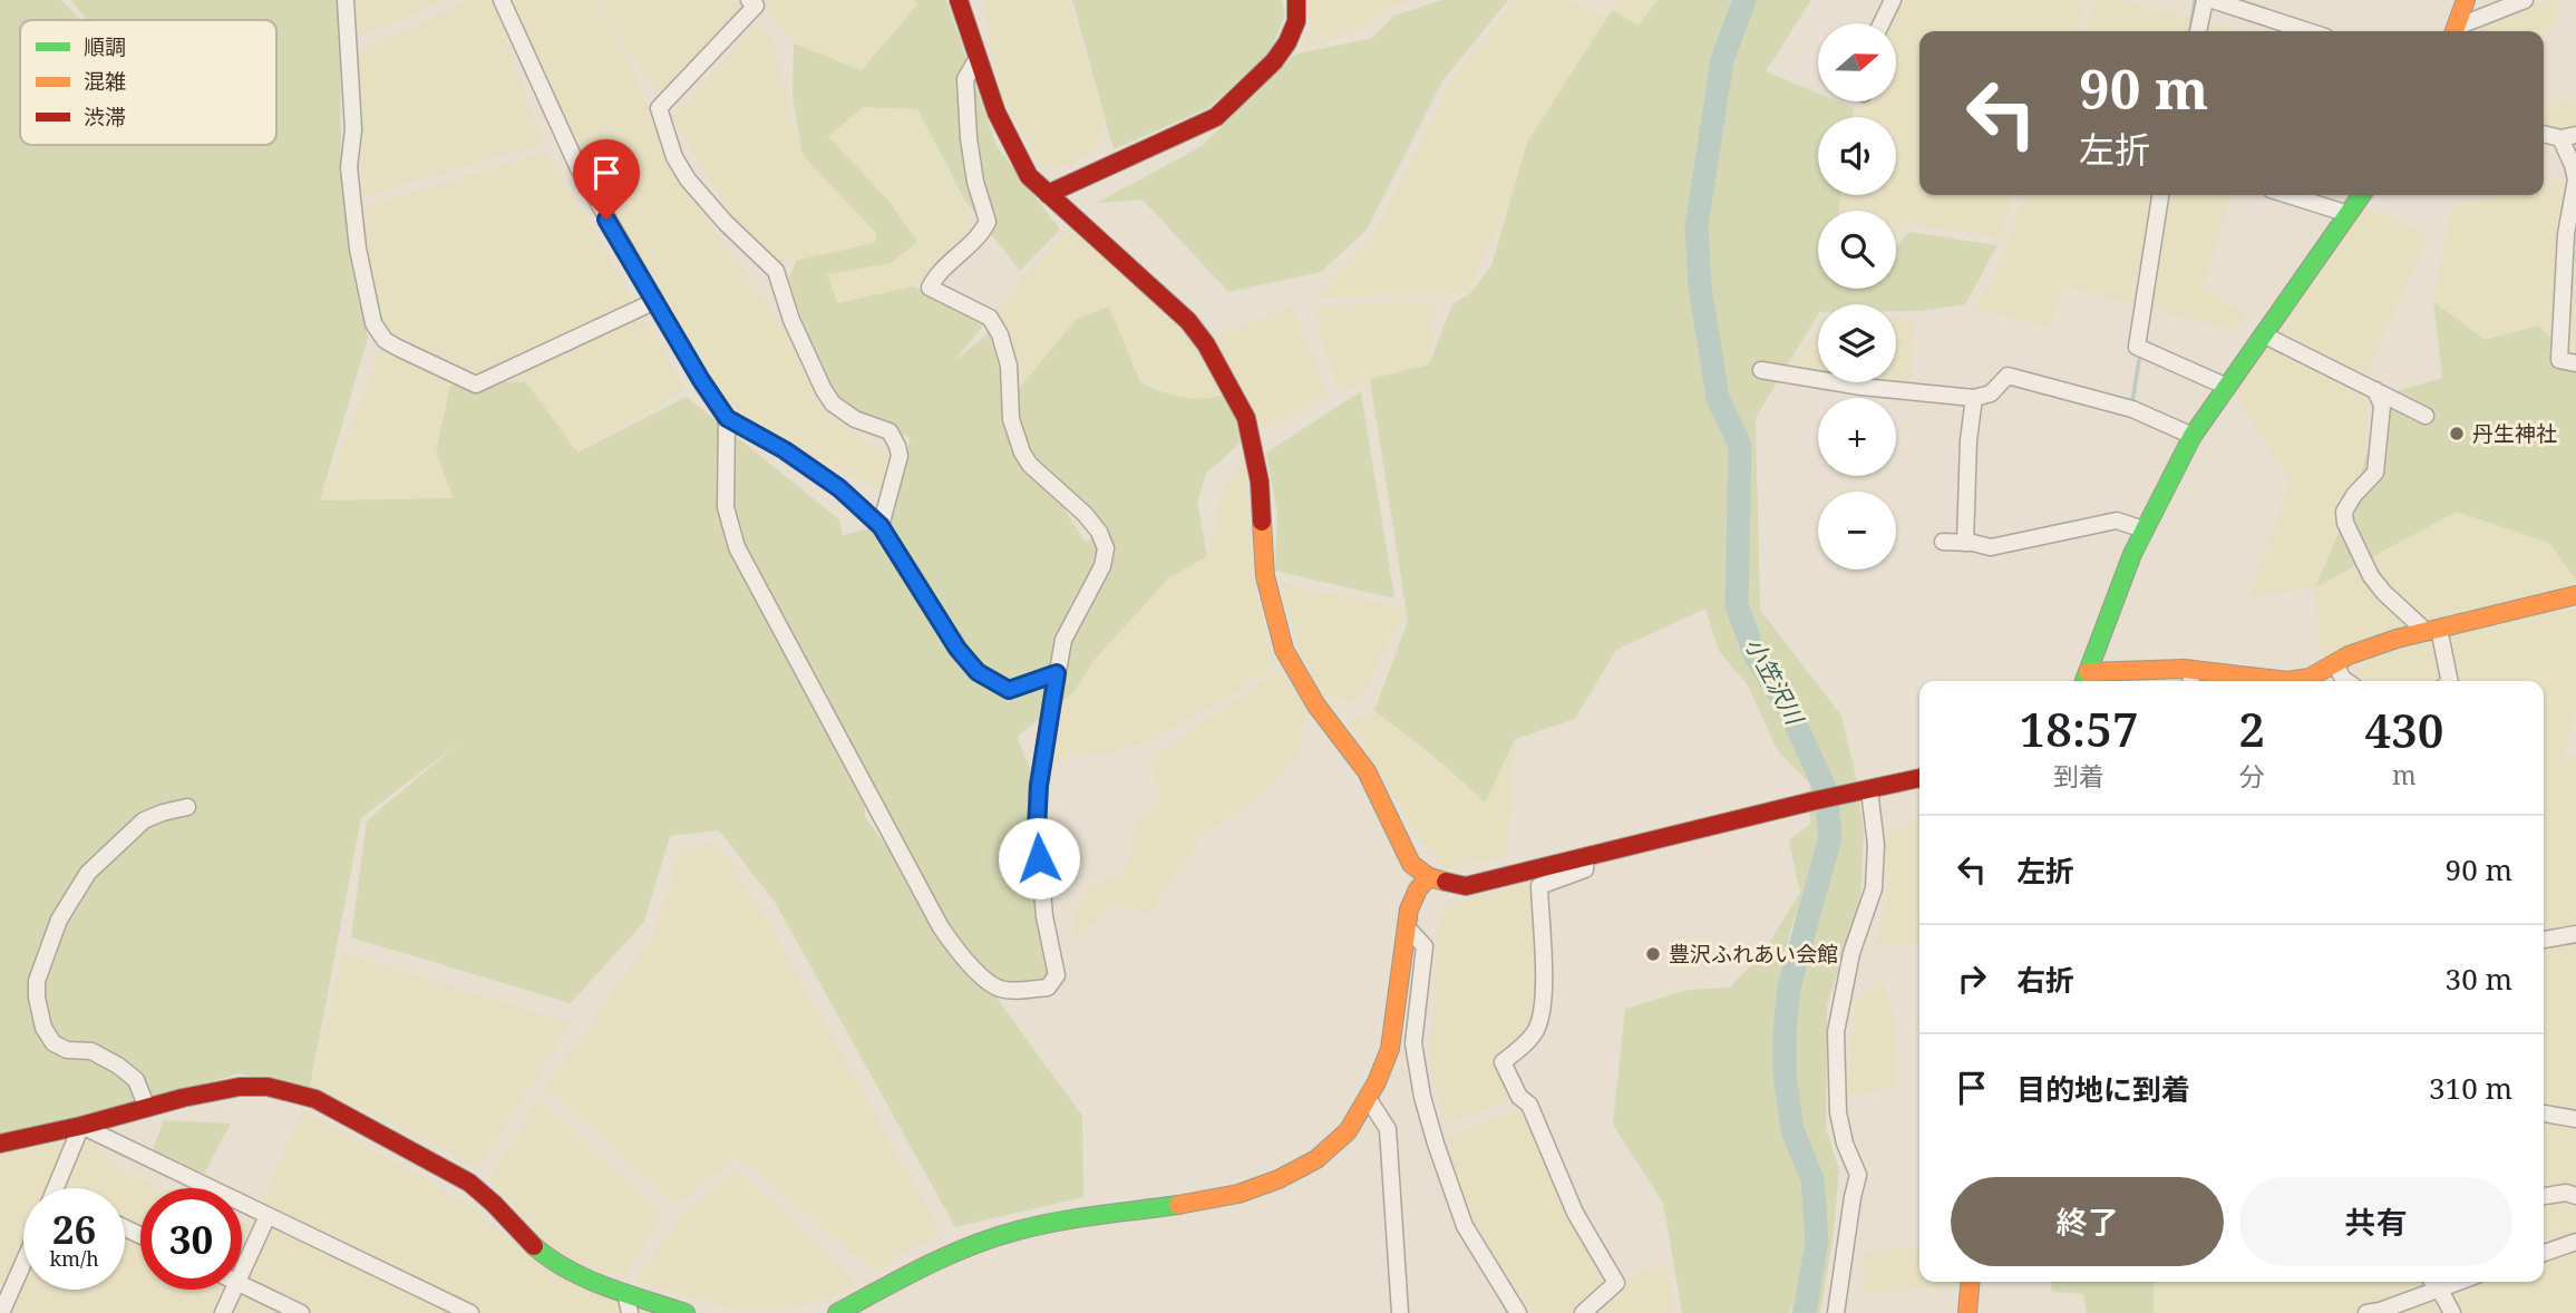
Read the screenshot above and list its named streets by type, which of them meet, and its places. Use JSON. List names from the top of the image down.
{
  "water": ["小笠沢川"],
  "places": ["丹生神社", "豊沢ふれあい会館"],
  "legend": ["順調", "混雑", "渋滞"],
  "north": "right",
  "page": {
    "map_buttons": ["+", "−"],
    "turn": ["90 m", "左折"],
    "eta": [
      "18:57",
      "到着",
      "2",
      "分",
      "430",
      "m"
    ],
    "list": [
      {
        "name": "左折",
        "value": "90 m"
      },
      {
        "name": "右折",
        "value": "30 m"
      },
      {
        "name": "目的地に到着",
        "value": "310 m"
      }
    ],
    "buttons": ["終了", "共有"],
    "speed": "26 km/h",
    "limit": "30"
  }
}
